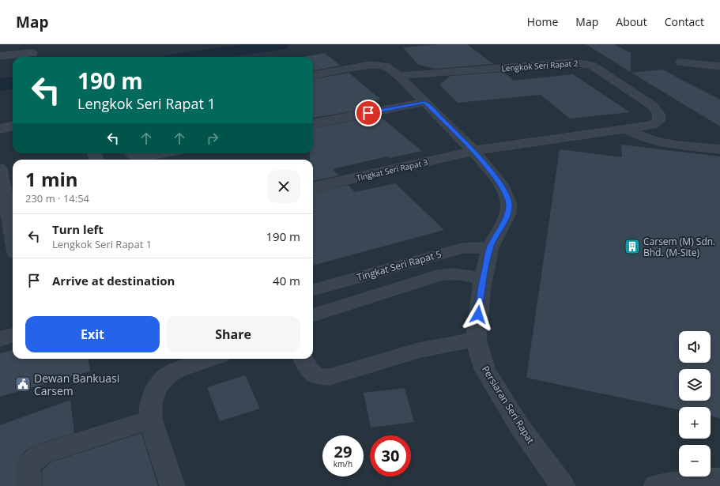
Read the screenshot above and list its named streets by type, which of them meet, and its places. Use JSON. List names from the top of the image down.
{
  "streets": {
    "street": [
      "Lengkok Seri Rapat 2",
      "Tingkat Seri Rapat 3",
      "Tingkat Seri Rapat 5",
      "Persiaran Seri Rapat"
    ]
  },
  "crossings": [
    ["Lengkok Seri Rapat 2", "Tingkat Seri Rapat 3"],
    ["Lengkok Seri Rapat 2", "Persiaran Seri Rapat"],
    ["Tingkat Seri Rapat 3", "Persiaran Seri Rapat"],
    ["Tingkat Seri Rapat 5", "Persiaran Seri Rapat"]
  ],
  "places": {
    "building": ["Carsem (M) Sdn. Bhd. (M-Site)"],
    "public building": ["Dewan Bankuasi Carsem"]
  },
  "page": {
    "header": "Map",
    "nav": [
      "Home",
      "Map",
      "About",
      "Contact"
    ],
    "turn": ["190 m", "Lengkok Seri Rapat 1"],
    "heading": ["1 min", "230 m · 14:54"],
    "list": [
      {
        "name": "Turn left",
        "note": "Lengkok Seri Rapat 1",
        "value": "190 m"
      },
      {
        "name": "Arrive at destination",
        "value": "40 m"
      }
    ],
    "buttons": ["Exit", "Share"],
    "map_buttons": ["+", "−"],
    "speed": "29 km/h",
    "limit": "30"
  }
}
